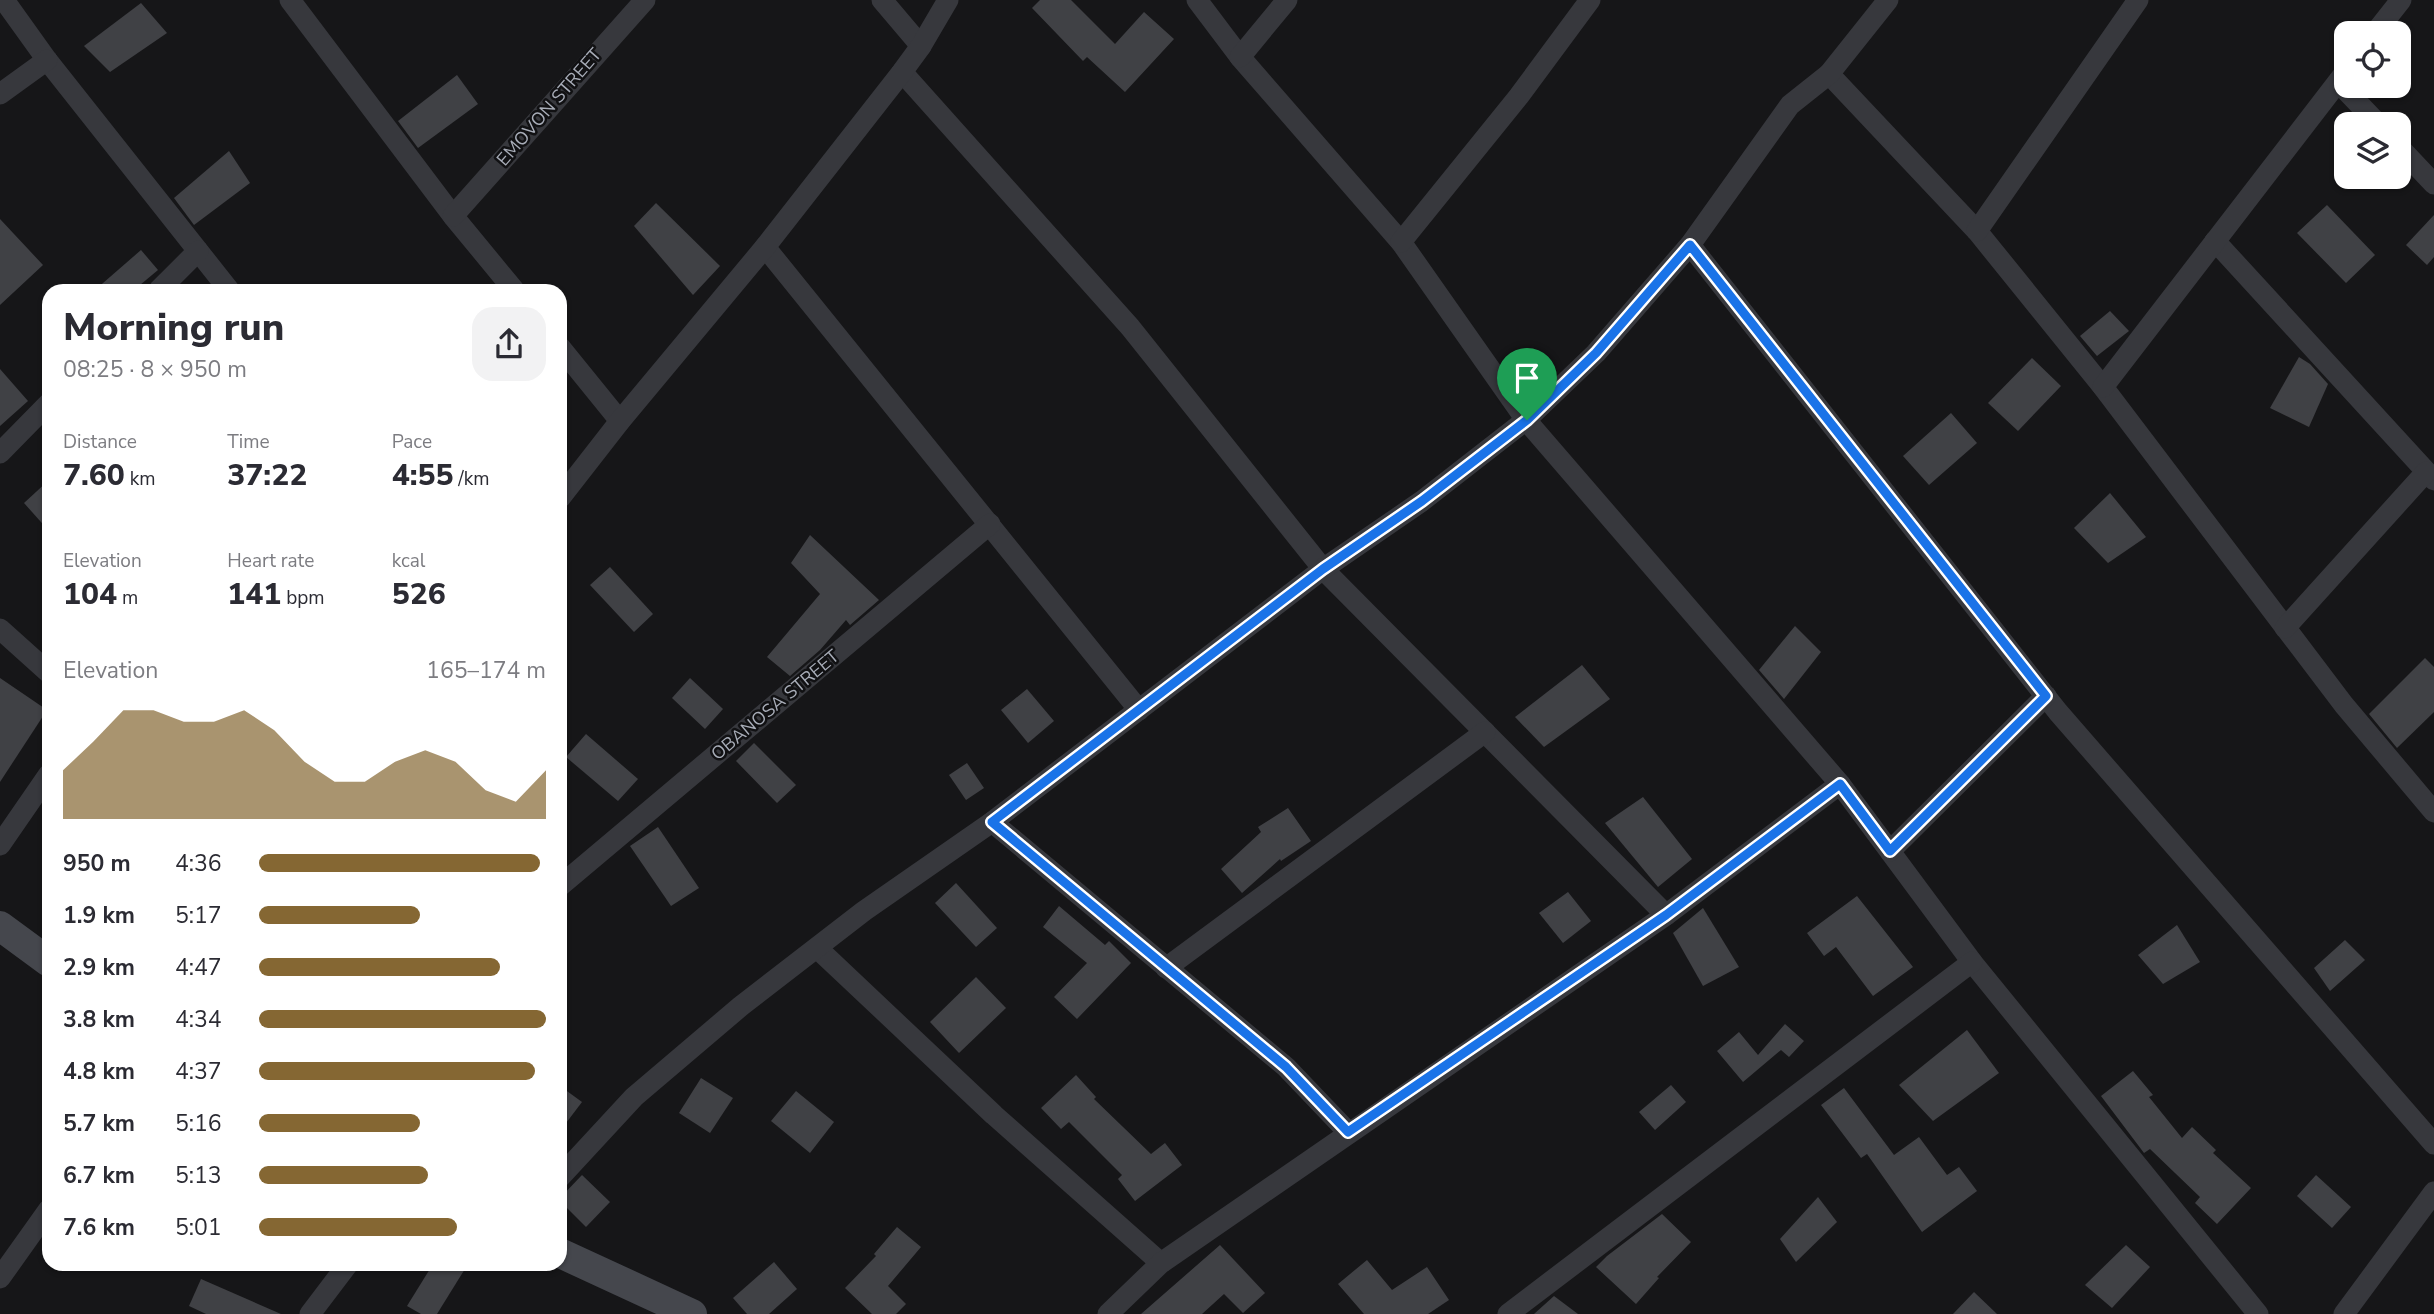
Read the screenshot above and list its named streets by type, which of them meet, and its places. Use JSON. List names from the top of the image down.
{
  "streets": {
    "street": ["EMOVON STREET", "OBANOSA STREET"]
  },
  "page": {
    "heading": ["Morning run", "08:25 · 8 × 950 m"],
    "stats": [
      ["Distance", "7.60 km"],
      ["Time", "37:22"],
      ["Pace", "4:55 /km"],
      ["Elevation", "104 m"],
      ["Heart rate", "141 bpm"],
      ["kcal", "526"]
    ],
    "chart": ["Elevation", "165–174 m"],
    "list": [
      {
        "name": "950 m",
        "note": "4:36"
      },
      {
        "name": "1.9 km",
        "note": "5:17"
      },
      {
        "name": "2.9 km",
        "note": "4:47"
      },
      {
        "name": "3.8 km",
        "note": "4:34"
      },
      {
        "name": "4.8 km",
        "note": "4:37"
      },
      {
        "name": "5.7 km",
        "note": "5:16"
      },
      {
        "name": "6.7 km",
        "note": "5:13"
      },
      {
        "name": "7.6 km",
        "note": "5:01"
      }
    ]
  }
}
